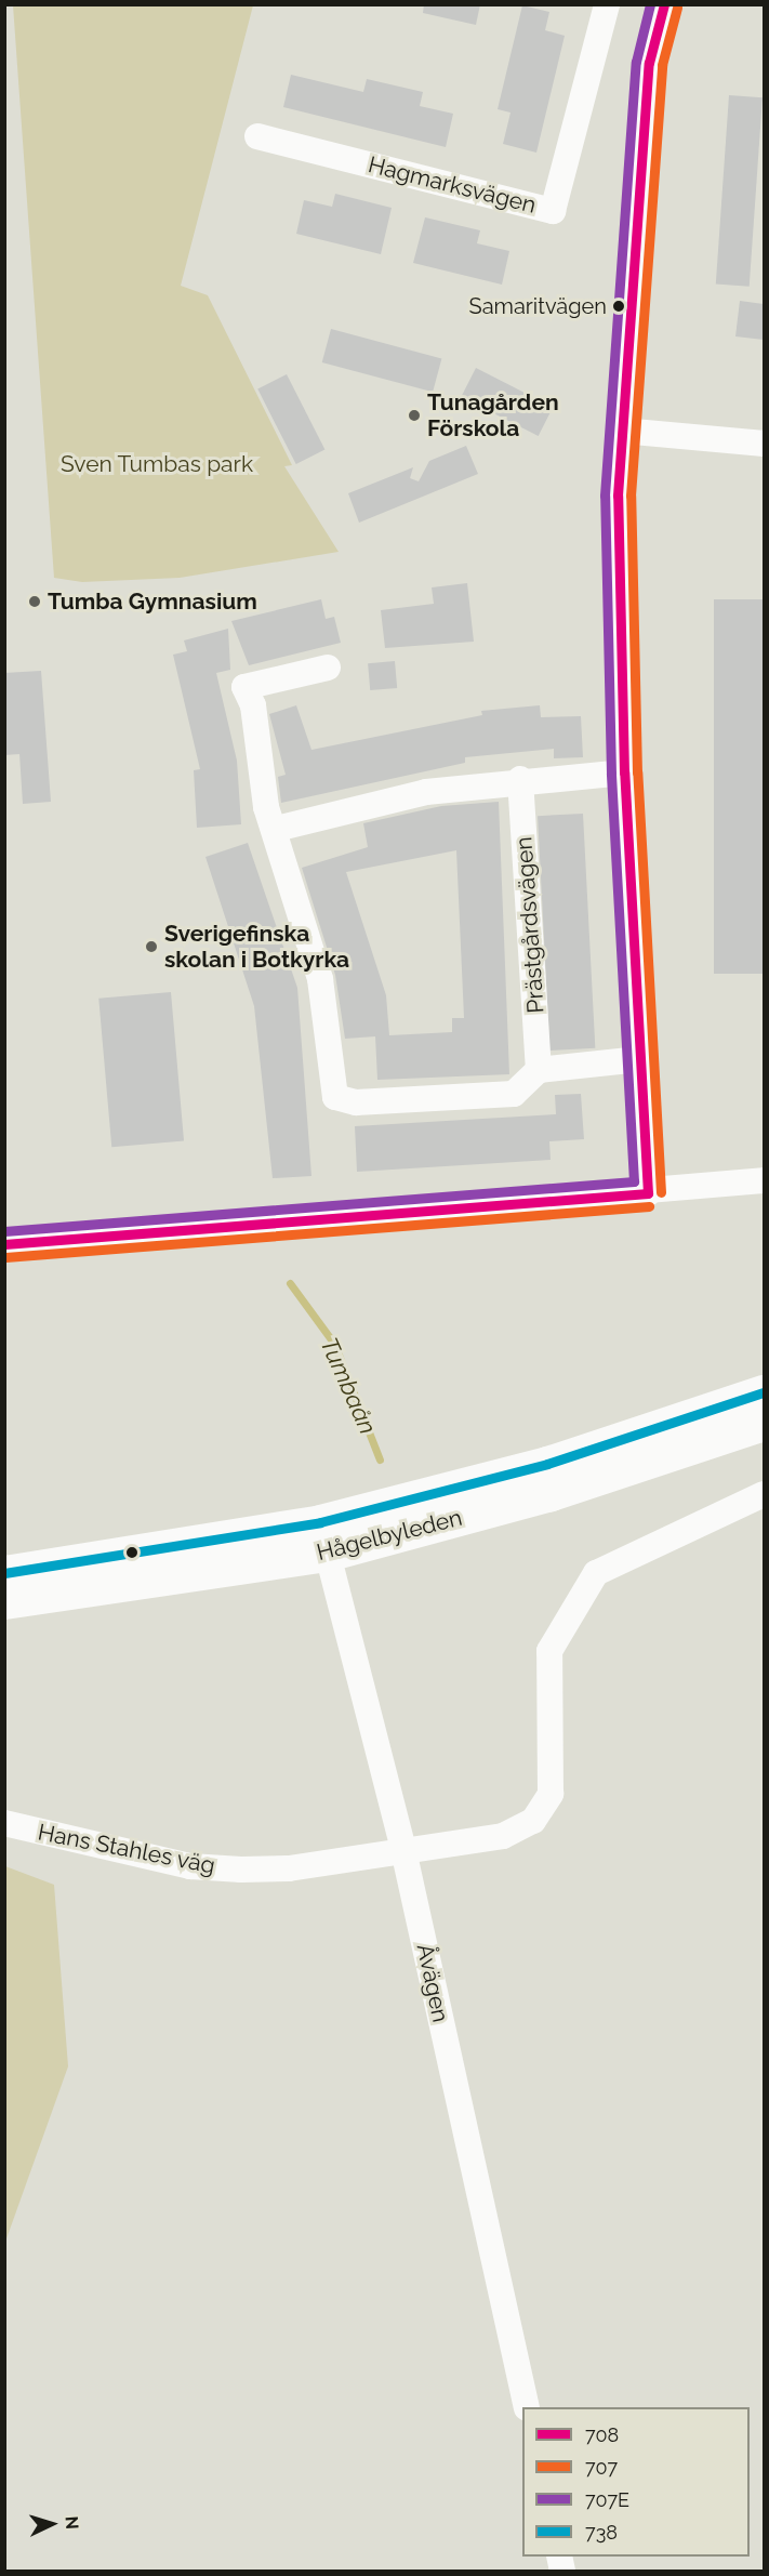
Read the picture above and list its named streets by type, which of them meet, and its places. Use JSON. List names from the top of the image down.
{
  "streets": {
    "main road": ["Hågelbyleden"],
    "street": [
      "Hagmarksvägen",
      "Prästgårdsvägen",
      "Hans Stahles väg",
      "Åvägen"
    ]
  },
  "crossings": [
    ["Hågelbyleden", "Åvägen"],
    ["Hans Stahles väg", "Åvägen"]
  ],
  "water": ["Tumbaån"],
  "parks": ["Sven Tumbas park"],
  "places": [
    "Samaritvägen",
    "Tunagården Förskola",
    "Tumba Gymnasium",
    "Sverigefinska skolan i Botkyrka"
  ],
  "lines": [
    "transit line 708",
    "transit line 707E",
    "transit line 707",
    "transit line 738"
  ],
  "legend": [
    "708",
    "707",
    "707E",
    "738"
  ],
  "north": "right"
}
